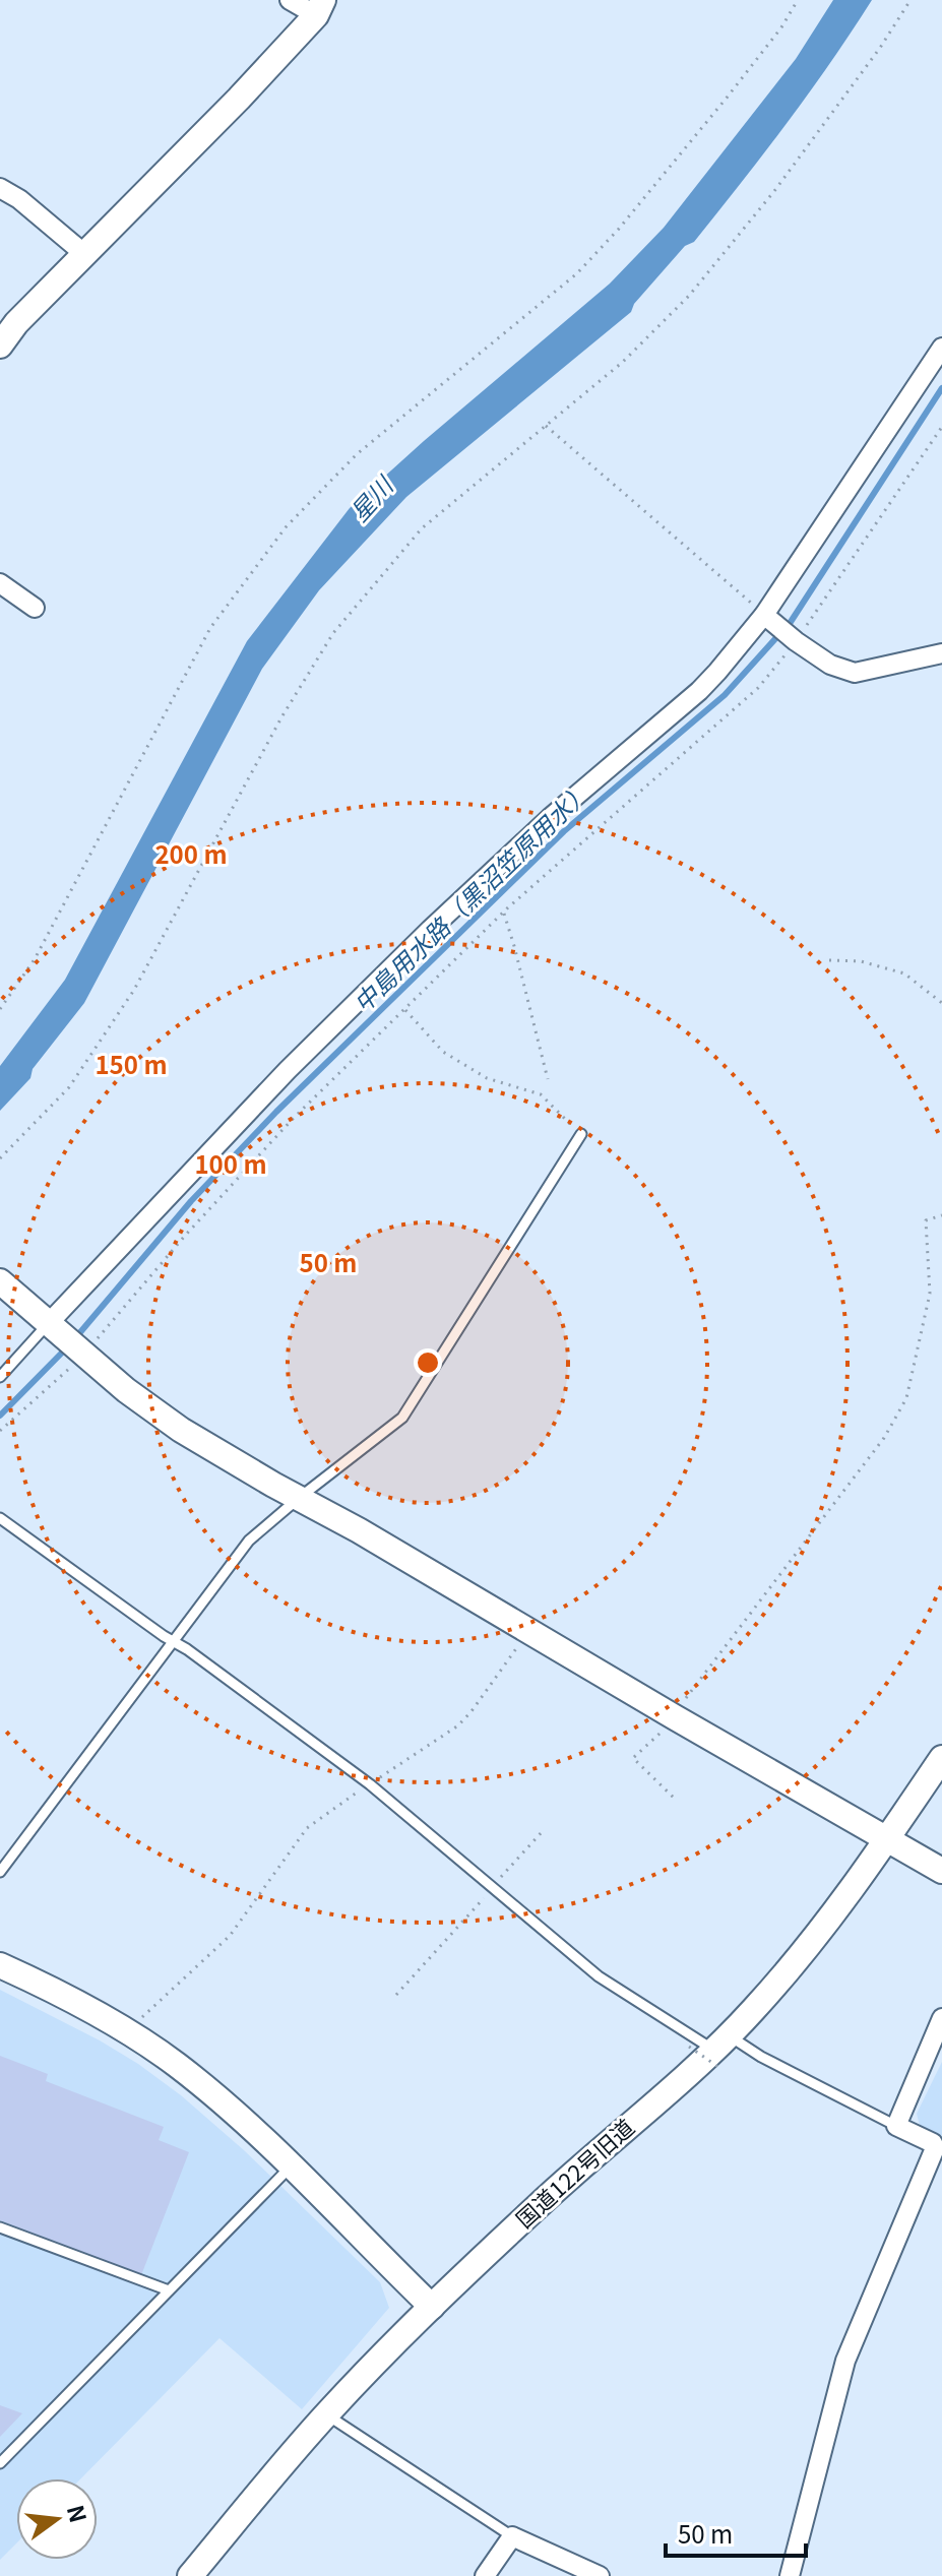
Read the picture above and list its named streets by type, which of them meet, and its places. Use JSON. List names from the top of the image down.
{
  "streets": {
    "street": ["国道122号旧道"]
  },
  "water": ["星川", "中島用水路（黒沼笠原用水）"],
  "scale_bar": "50 m",
  "north": "right",
  "rings": [
    "200 m",
    "150 m",
    "100 m",
    "50 m"
  ]
}
